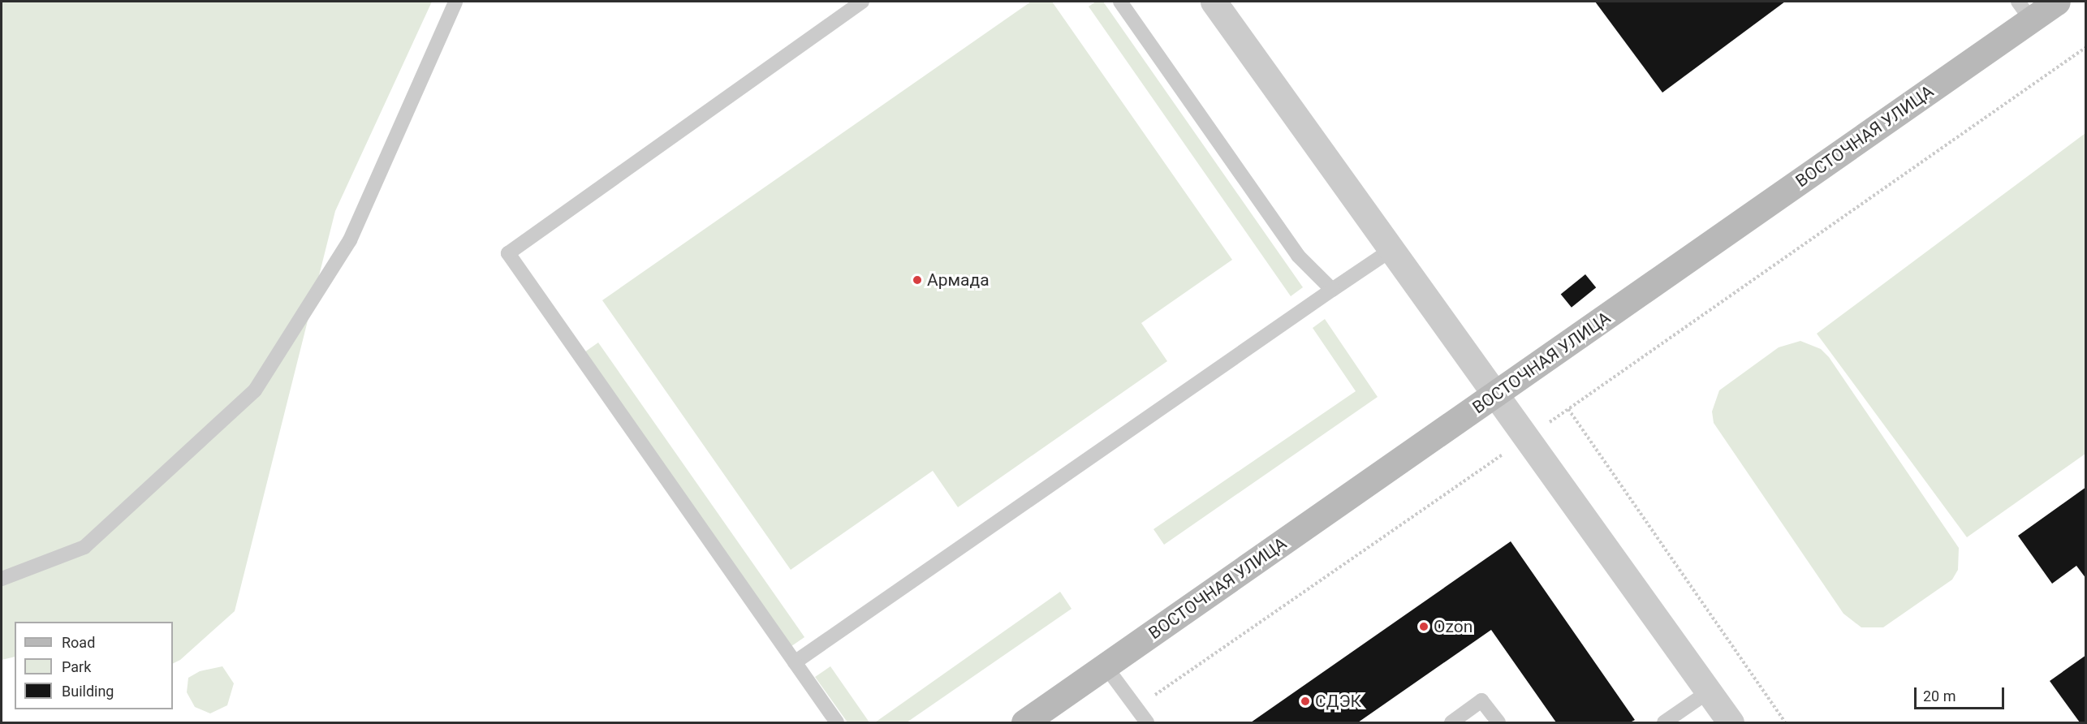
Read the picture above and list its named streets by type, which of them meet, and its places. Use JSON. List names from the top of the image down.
{
  "streets": {
    "main road": ["ВОСТОЧНАЯ УЛИЦА"]
  },
  "places": ["Армада", "Ozon", "СДЭК"],
  "legend": ["Road", "Park", "Building"],
  "scale_bar": "20 m"
}
